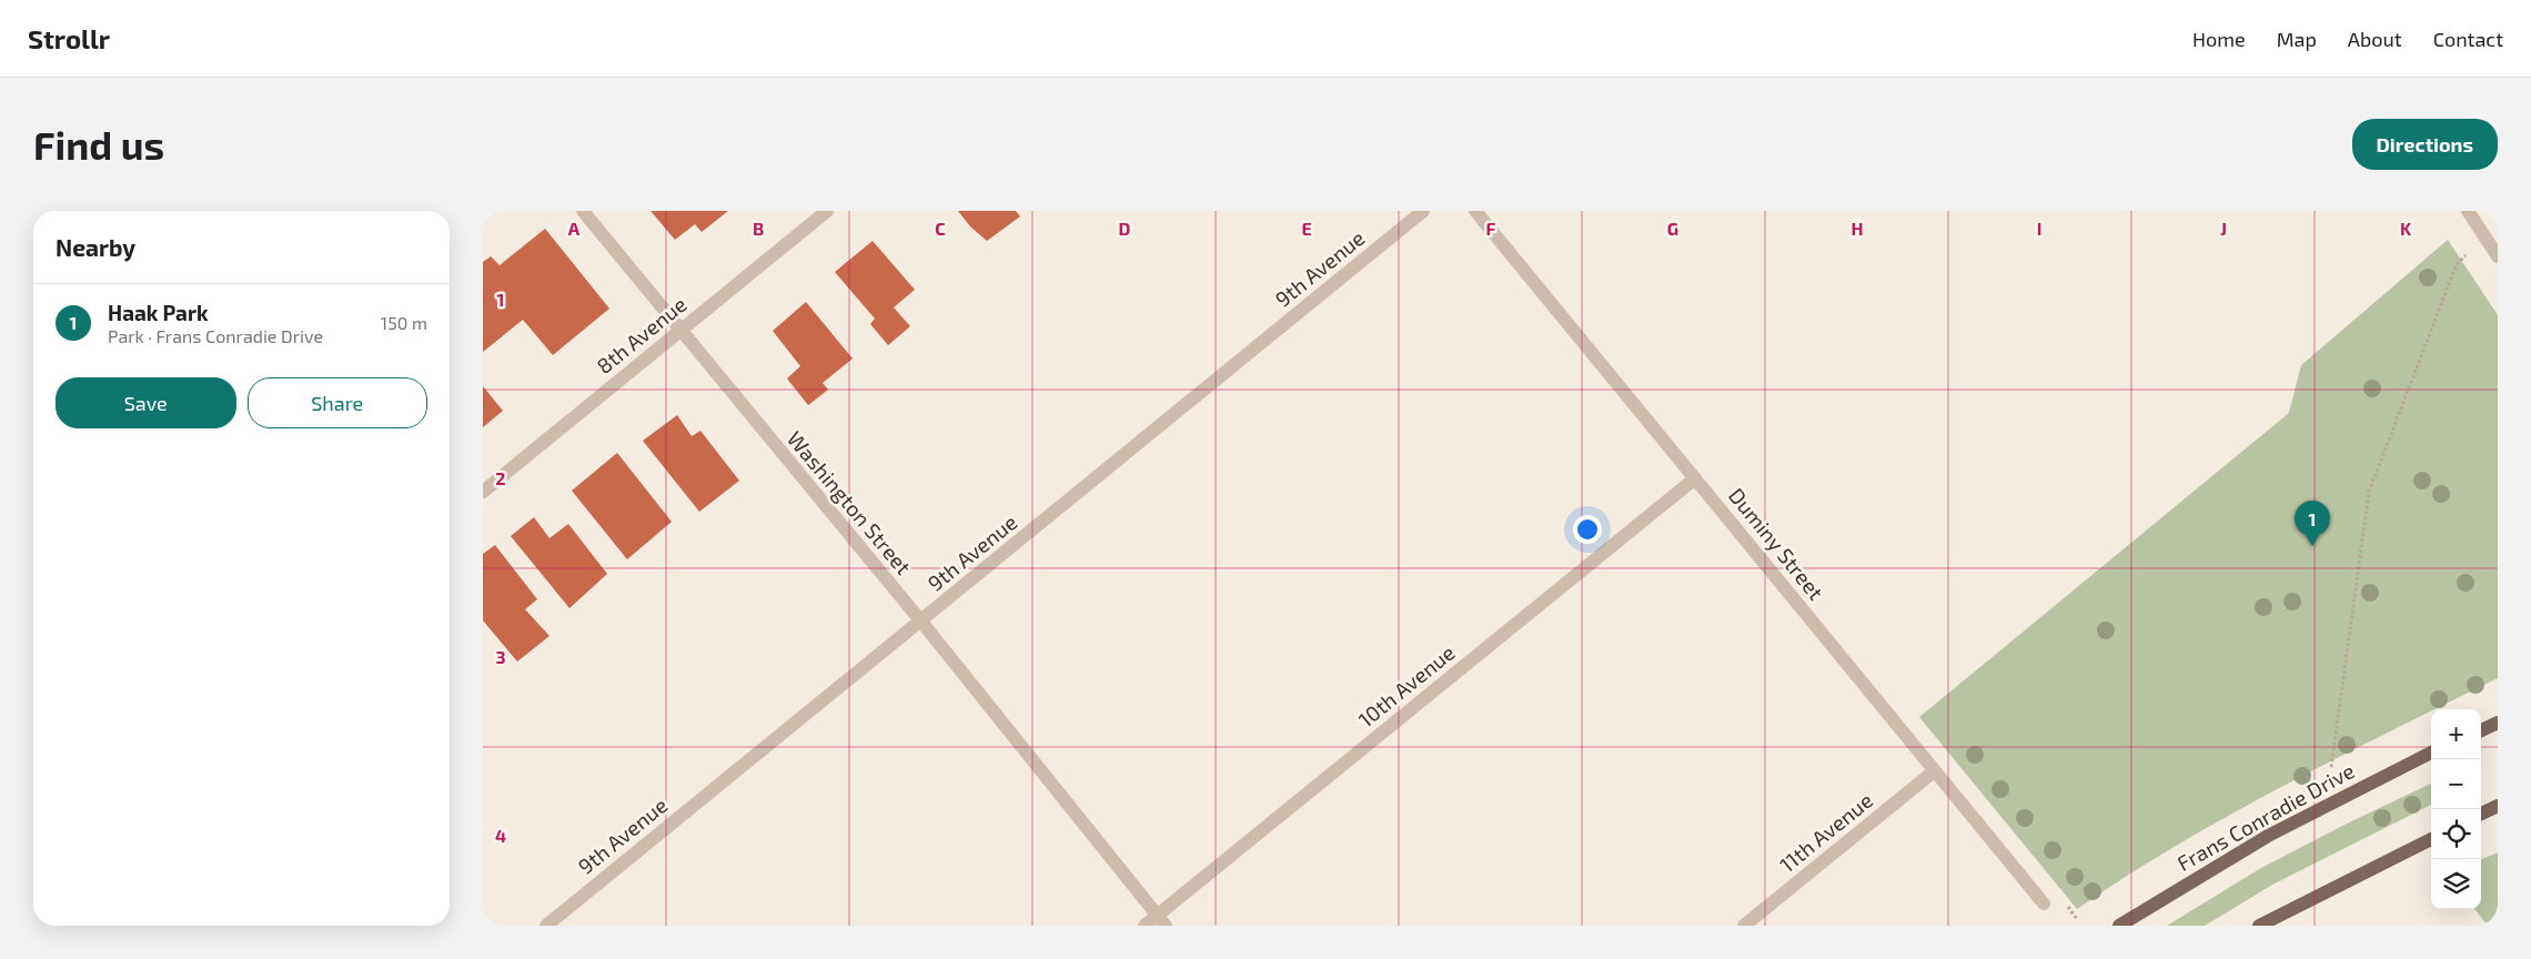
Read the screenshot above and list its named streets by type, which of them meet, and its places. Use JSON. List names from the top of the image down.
{
  "streets": {
    "main road": ["Frans Conradie Drive"],
    "street": [
      "9th Avenue",
      "8th Avenue",
      "Washington Street",
      "Duminy Street",
      "10th Avenue",
      "11th Avenue"
    ]
  },
  "crossings": [
    ["9th Avenue", "Washington Street"],
    ["8th Avenue", "Washington Street"],
    ["Washington Street", "10th Avenue"],
    ["Duminy Street", "10th Avenue"],
    ["Duminy Street", "11th Avenue"]
  ],
  "page": {
    "header": "Strollr",
    "nav": [
      "Home",
      "Map",
      "About",
      "Contact"
    ],
    "buttons": [
      "Directions",
      ["Save", "Share"]
    ],
    "title": "Find us",
    "heading": "Nearby",
    "list": [
      {
        "mark": "1",
        "name": "Haak Park",
        "note": "Park · Frans Conradie Drive",
        "value": "150 m"
      }
    ],
    "pins": "1",
    "map_buttons": ["+", "−"]
  },
  "grid": {
    "columns": [
      "A",
      "B",
      "C",
      "D",
      "E",
      "F",
      "G",
      "H",
      "I",
      "J",
      "K"
    ],
    "rows": [
      "1",
      "2",
      "3",
      "4"
    ]
  }
}
